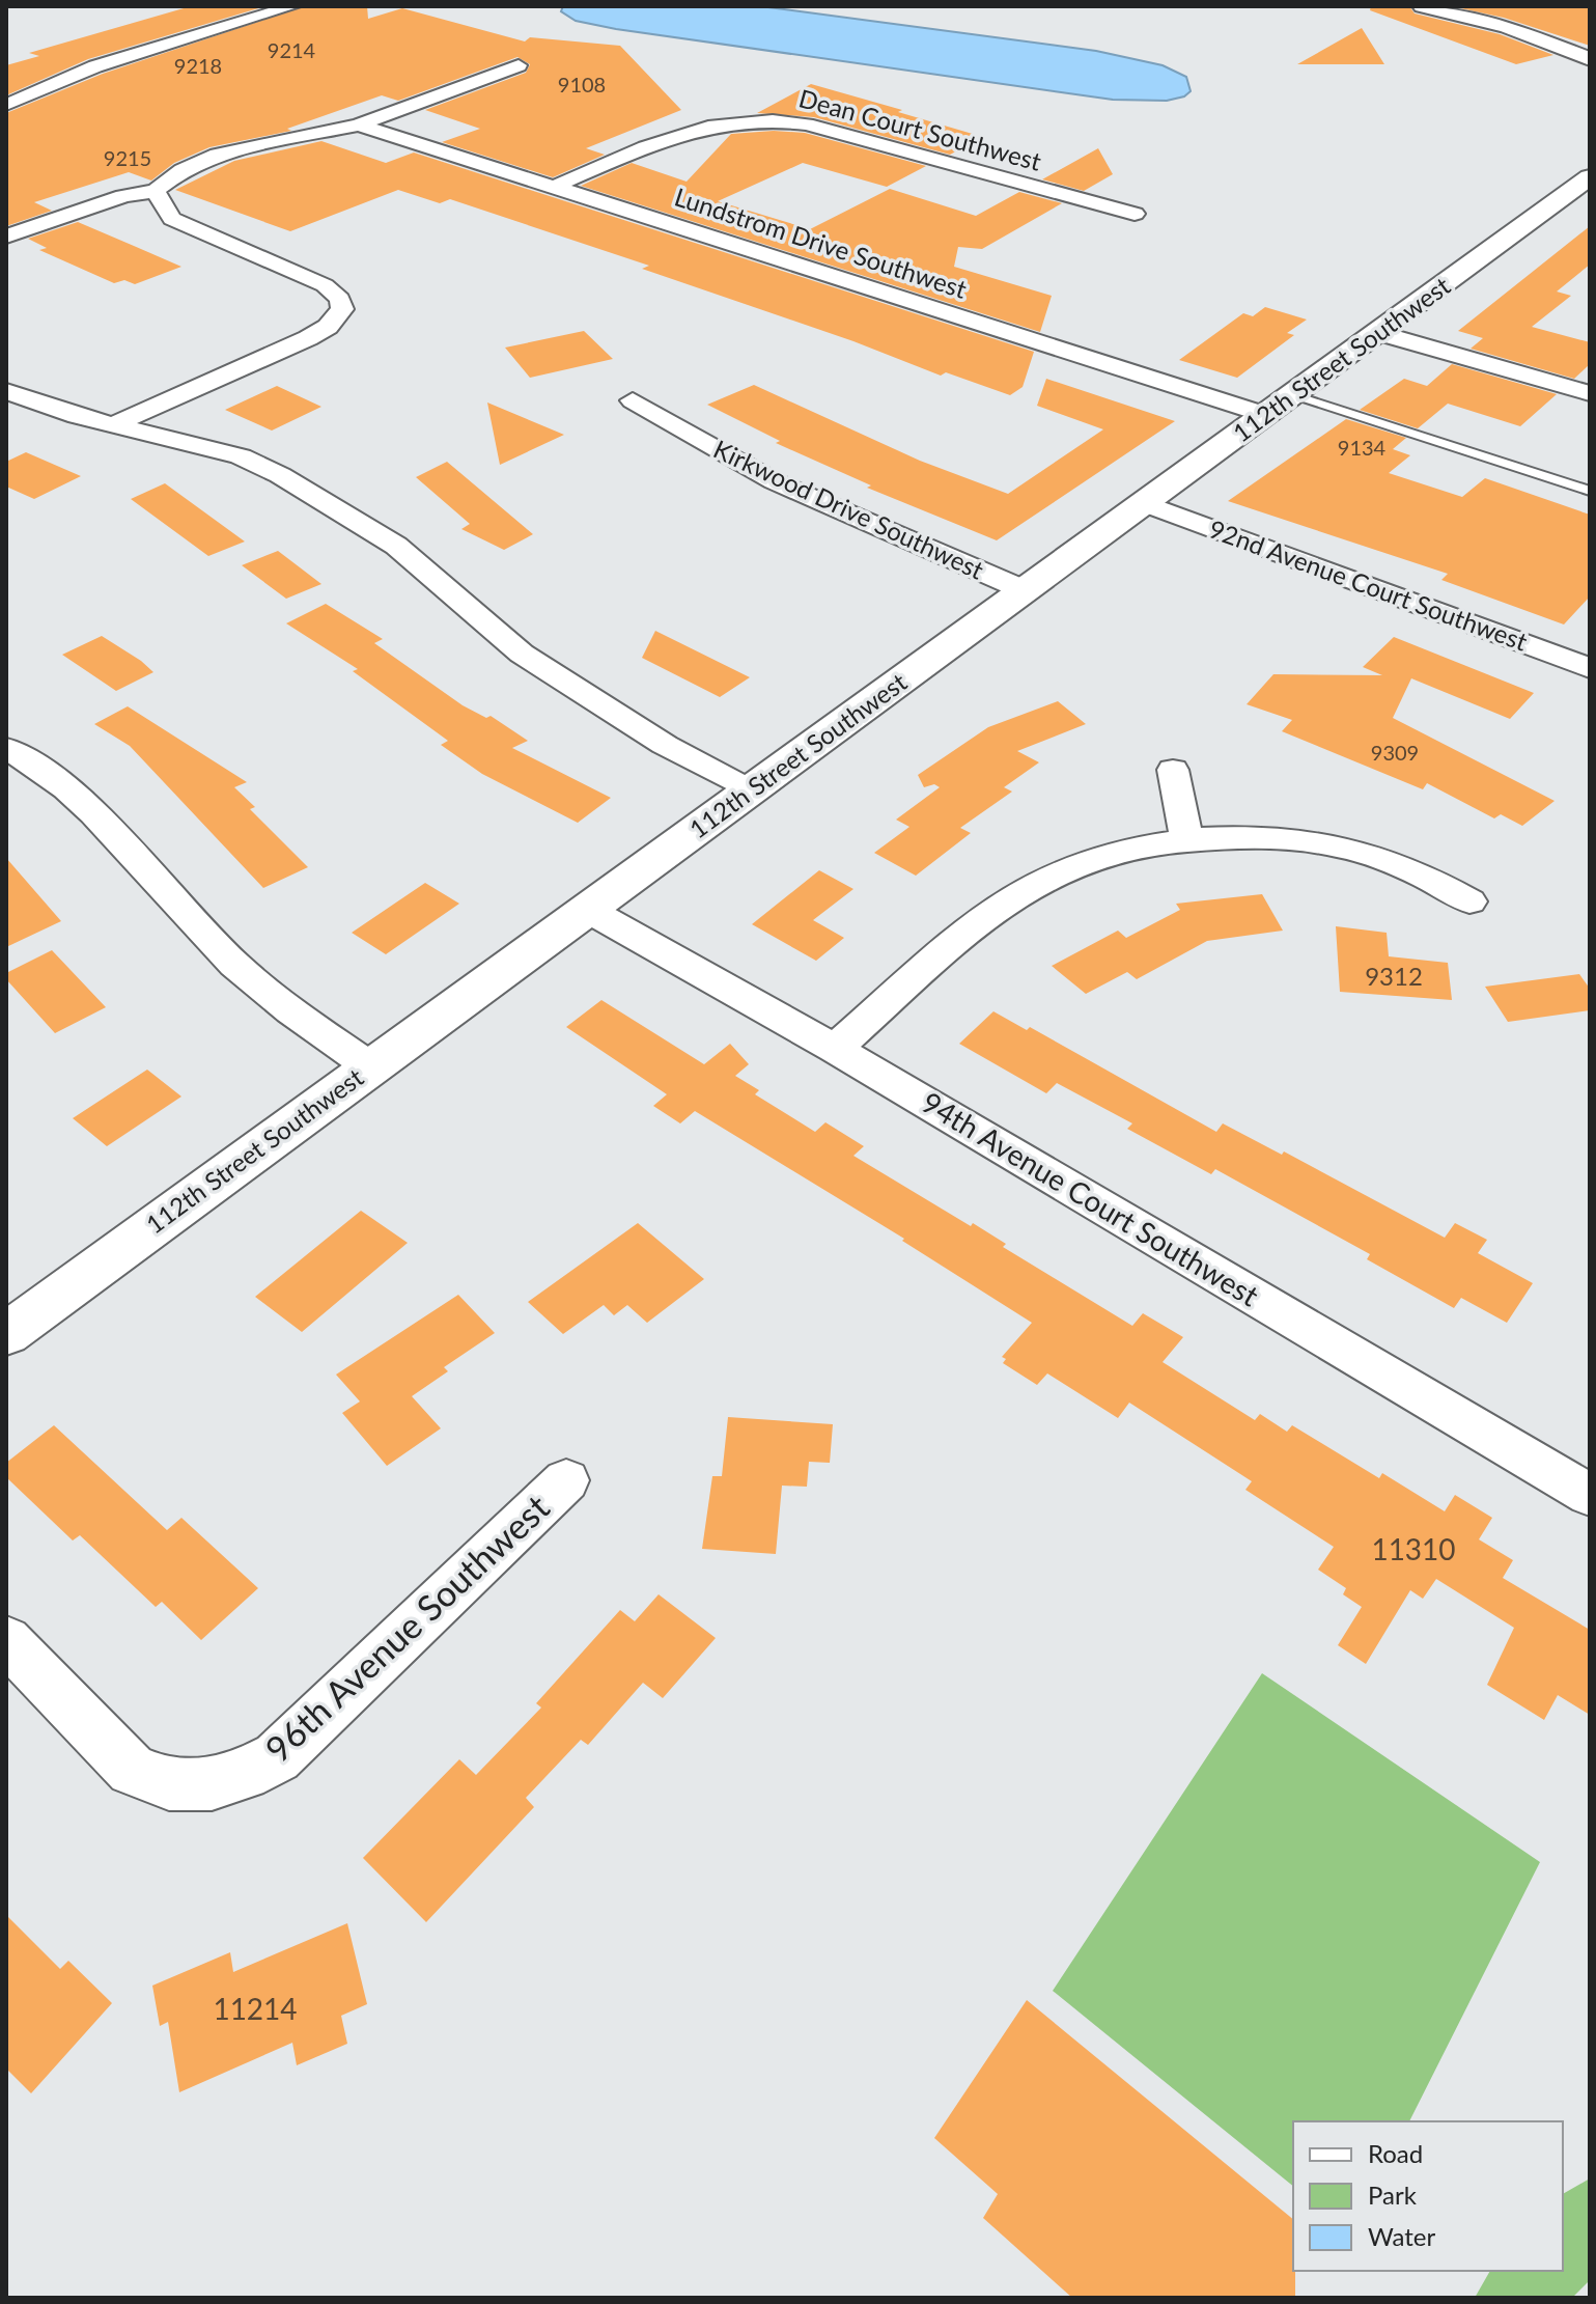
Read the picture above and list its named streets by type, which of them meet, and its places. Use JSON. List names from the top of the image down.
{
  "streets": {
    "street": [
      "Dean Court Southwest",
      "Lundstrom Drive Southwest",
      "112th Street Southwest",
      "Kirkwood Drive Southwest",
      "92nd Avenue Court Southwest",
      "94th Avenue Court Southwest",
      "96th Avenue Southwest"
    ]
  },
  "crossings": [
    ["Dean Court Southwest", "Lundstrom Drive Southwest"],
    ["Lundstrom Drive Southwest", "112th Street Southwest"],
    ["112th Street Southwest", "Kirkwood Drive Southwest"],
    ["112th Street Southwest", "92nd Avenue Court Southwest"],
    ["112th Street Southwest", "94th Avenue Court Southwest"]
  ],
  "house_numbers": [
    "9214",
    "9218",
    "9108",
    "9215",
    "9134",
    "9309",
    "9312",
    "11310",
    "11214"
  ],
  "legend": ["Road", "Park", "Water"]
}
